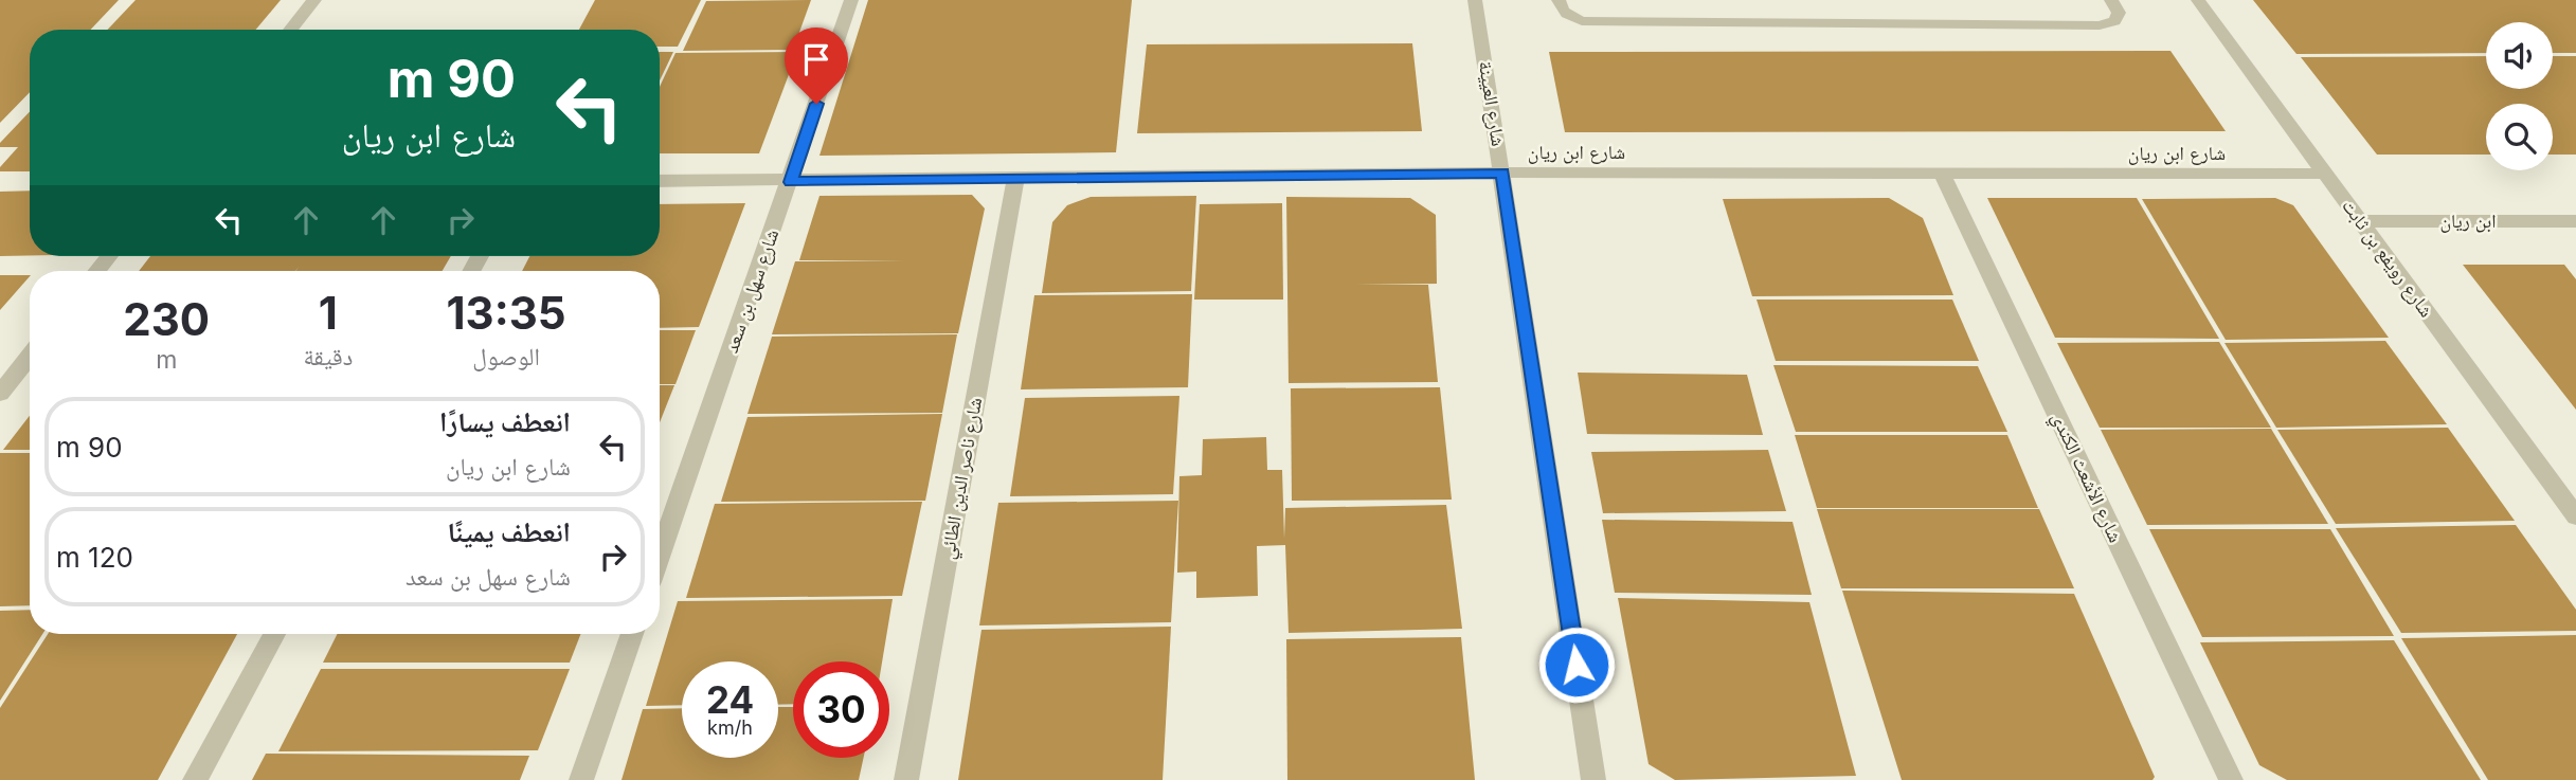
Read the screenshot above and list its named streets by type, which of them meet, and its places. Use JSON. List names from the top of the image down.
{
  "streets": {
    "street": [
      "شارع العيينة",
      "شارع ابن ريان",
      "ابن ريان",
      "شارع رويفع بن ثابت",
      "شارع سهل بن سعد",
      "شارع الأشعث الكندي",
      "شارع ناصر الدين الطائي"
    ]
  },
  "crossings": [
    ["شارع العيينة", "شارع ابن ريان"],
    ["شارع ابن ريان", "شارع رويفع بن ثابت"],
    ["شارع ابن ريان", "شارع سهل بن سعد"],
    ["شارع ابن ريان", "شارع الأشعث الكندي"],
    ["شارع ابن ريان", "شارع ناصر الدين الطائي"],
    ["ابن ريان", "شارع رويفع بن ثابت"]
  ],
  "page": {
    "turn": ["90 m", "شارع ابن ريان"],
    "eta": [
      "13:35",
      "الوصول",
      "1",
      "دقيقة",
      "230",
      "m"
    ],
    "list": [
      {
        "name": "انعطف يسارًا",
        "note": "شارع ابن ريان",
        "value": "90 m"
      },
      {
        "name": "انعطف يمينًا",
        "note": "شارع سهل بن سعد",
        "value": "120 m"
      }
    ],
    "speed": "24 km/h",
    "limit": "30"
  }
}
